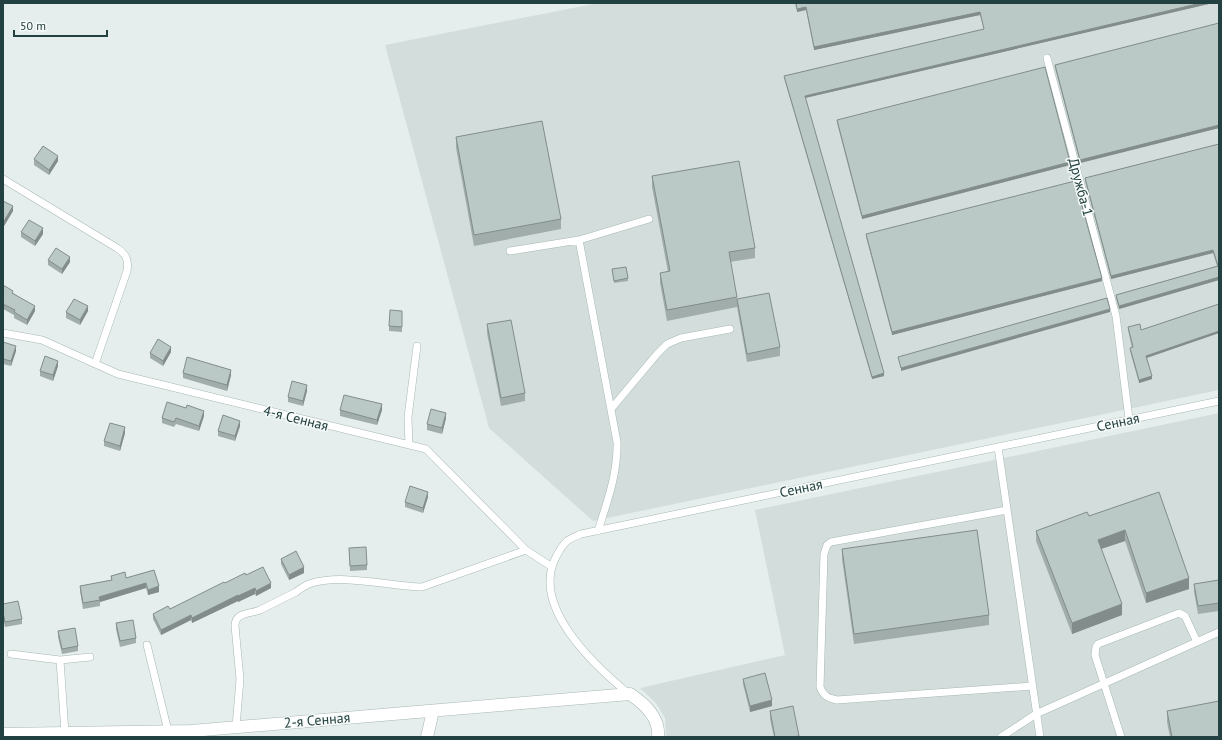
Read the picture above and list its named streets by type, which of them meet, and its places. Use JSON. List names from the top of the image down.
{
  "streets": {
    "street": ["2-я Сенная"],
    "lane": ["Дружба-1", "4-я Сенная", "Сенная"]
  },
  "crossings": [
    ["Дружба-1", "Сенная"],
    ["4-я Сенная", "Сенная"],
    ["Сенная", "2-я Сенная"]
  ],
  "scale_bar": "50 m"
}
